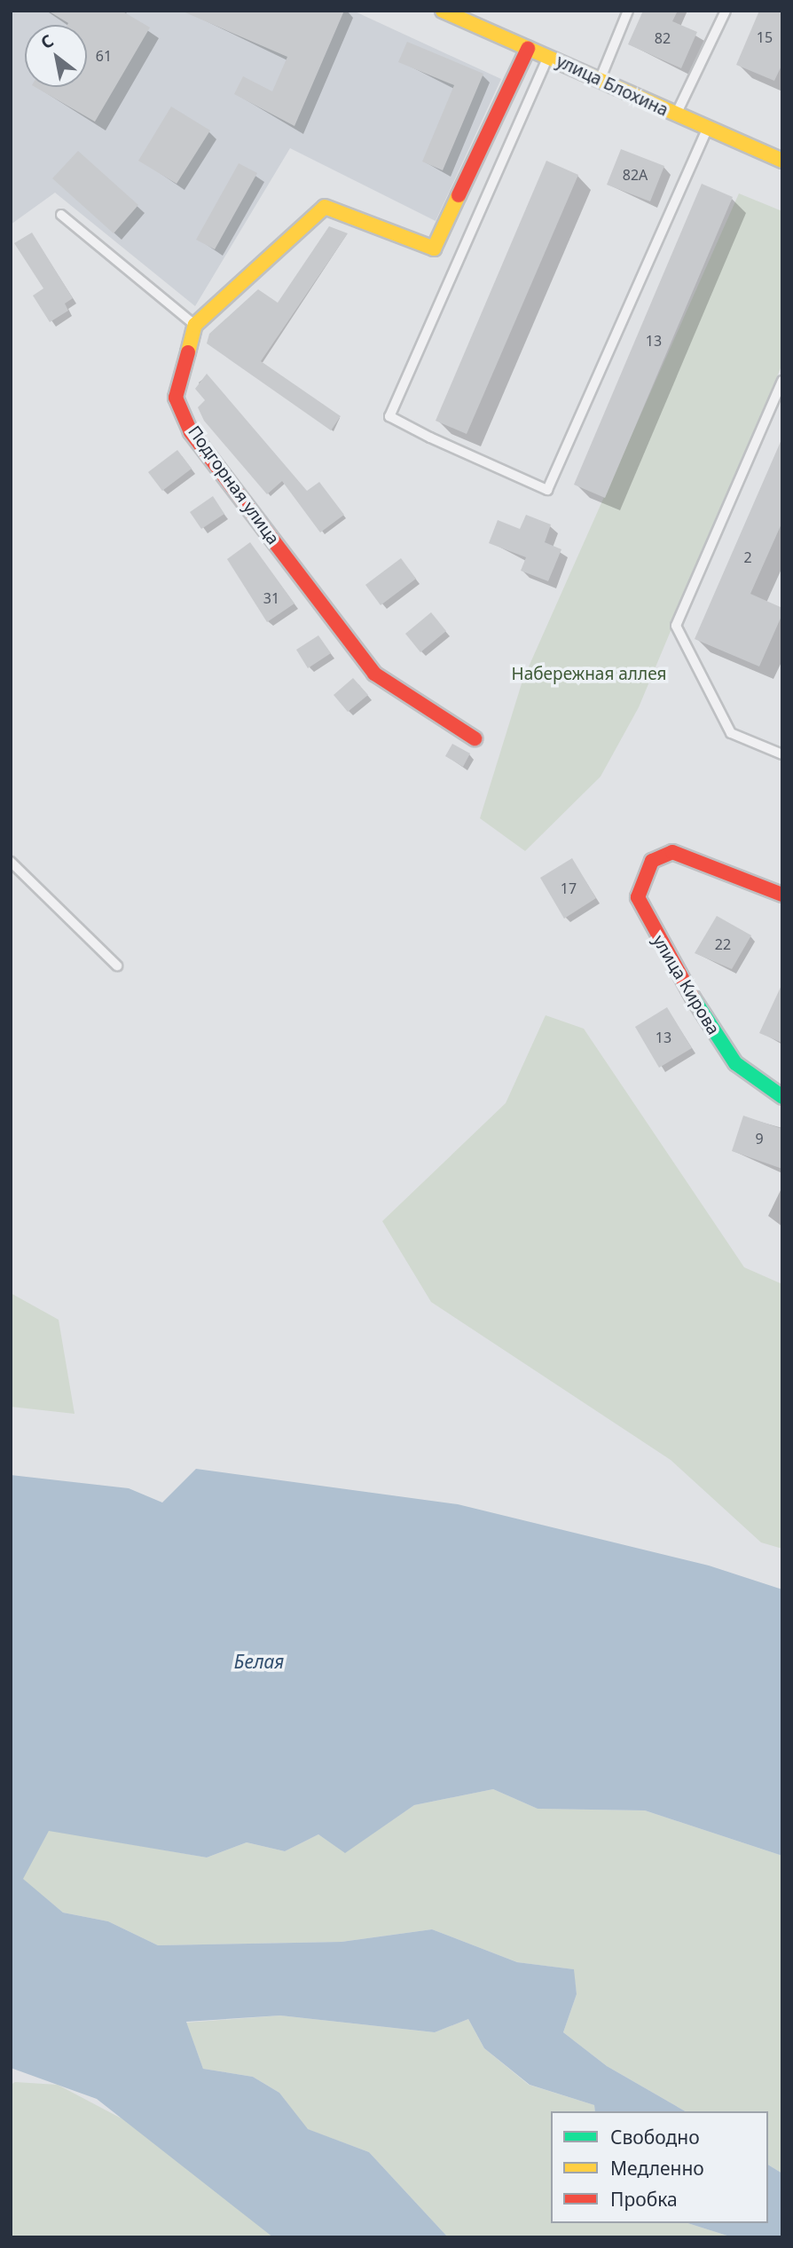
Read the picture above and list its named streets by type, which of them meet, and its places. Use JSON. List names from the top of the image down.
{
  "streets": {
    "street": ["улица Блохина", "Подгорная улица", "улица Кирова"]
  },
  "water": ["Белая"],
  "parks": ["Набережная аллея"],
  "house_numbers": [
    "15",
    "82",
    "61",
    "82А",
    "13",
    "2",
    "31",
    "17",
    "22",
    "13",
    "9"
  ],
  "legend": ["Свободно", "Медленно", "Пробка"],
  "north": "top left"
}
